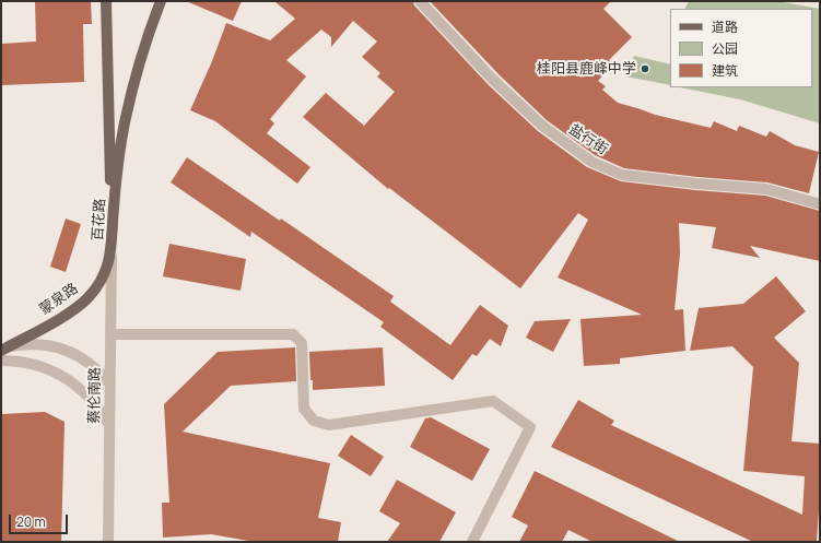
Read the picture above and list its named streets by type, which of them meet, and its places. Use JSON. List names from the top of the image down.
{
  "streets": {
    "main road": ["百花路", "蒙泉路"],
    "street": ["盐行街", "蔡伦南路"]
  },
  "crossings": [
    ["百花路", "蒙泉路"],
    ["百花路", "蔡伦南路"],
    ["蒙泉路", "蔡伦南路"]
  ],
  "places": ["桂阳县鹿峰中学"],
  "legend": ["道路", "公园", "建筑"],
  "scale_bar": "20 m"
}
